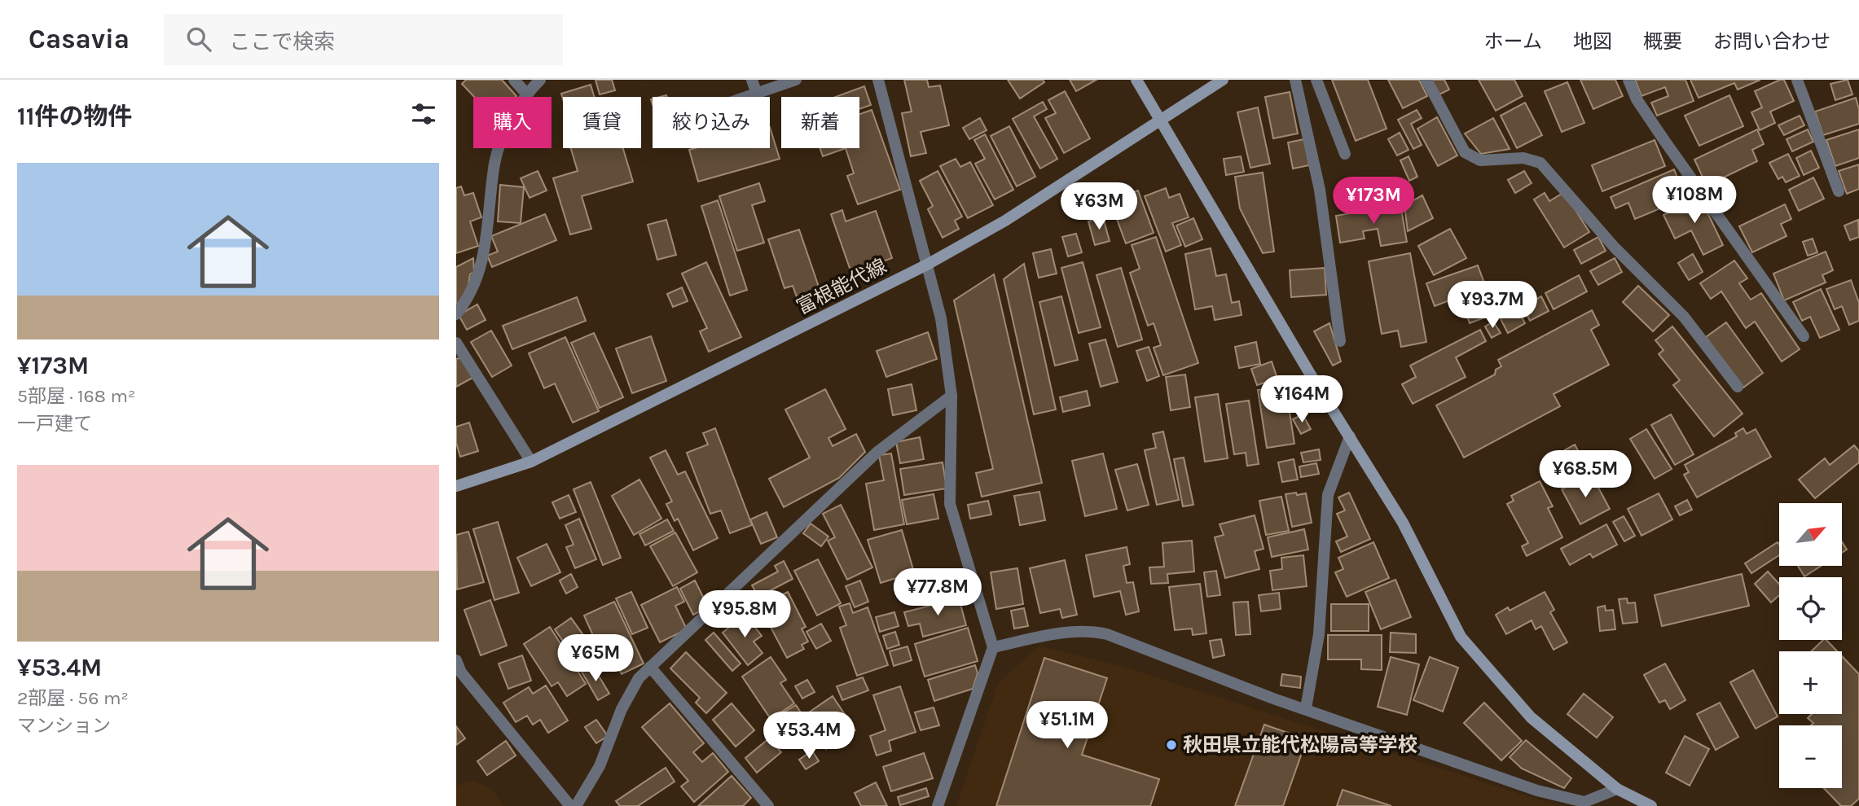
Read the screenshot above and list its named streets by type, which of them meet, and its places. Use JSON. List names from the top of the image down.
{
  "streets": {
    "street": ["富根能代線"]
  },
  "places": ["秋田県立能代松陽高等学校"],
  "north": "top right",
  "page": {
    "header": "Casavia",
    "search": "ここで検索",
    "nav": [
      "ホーム",
      "地図",
      "概要",
      "お問い合わせ"
    ],
    "heading": "11件の物件",
    "chip": [
      "購入",
      "賃貸",
      "絞り込み",
      "新着"
    ],
    "list": [
      {
        "name": "¥173M",
        "note": "5部屋 · 168 m² · 一戸建て"
      },
      {
        "name": "¥53.4M",
        "note": "2部屋 · 56 m² · マンション"
      }
    ],
    "price": [
      "¥108M",
      "¥173M",
      "¥63M",
      "¥93.7M",
      "¥164M",
      "¥68.5M",
      "¥77.8M",
      "¥95.8M",
      "¥65M",
      "¥51.1M",
      "¥53.4M"
    ],
    "map_buttons": ["+", "−"]
  }
}
